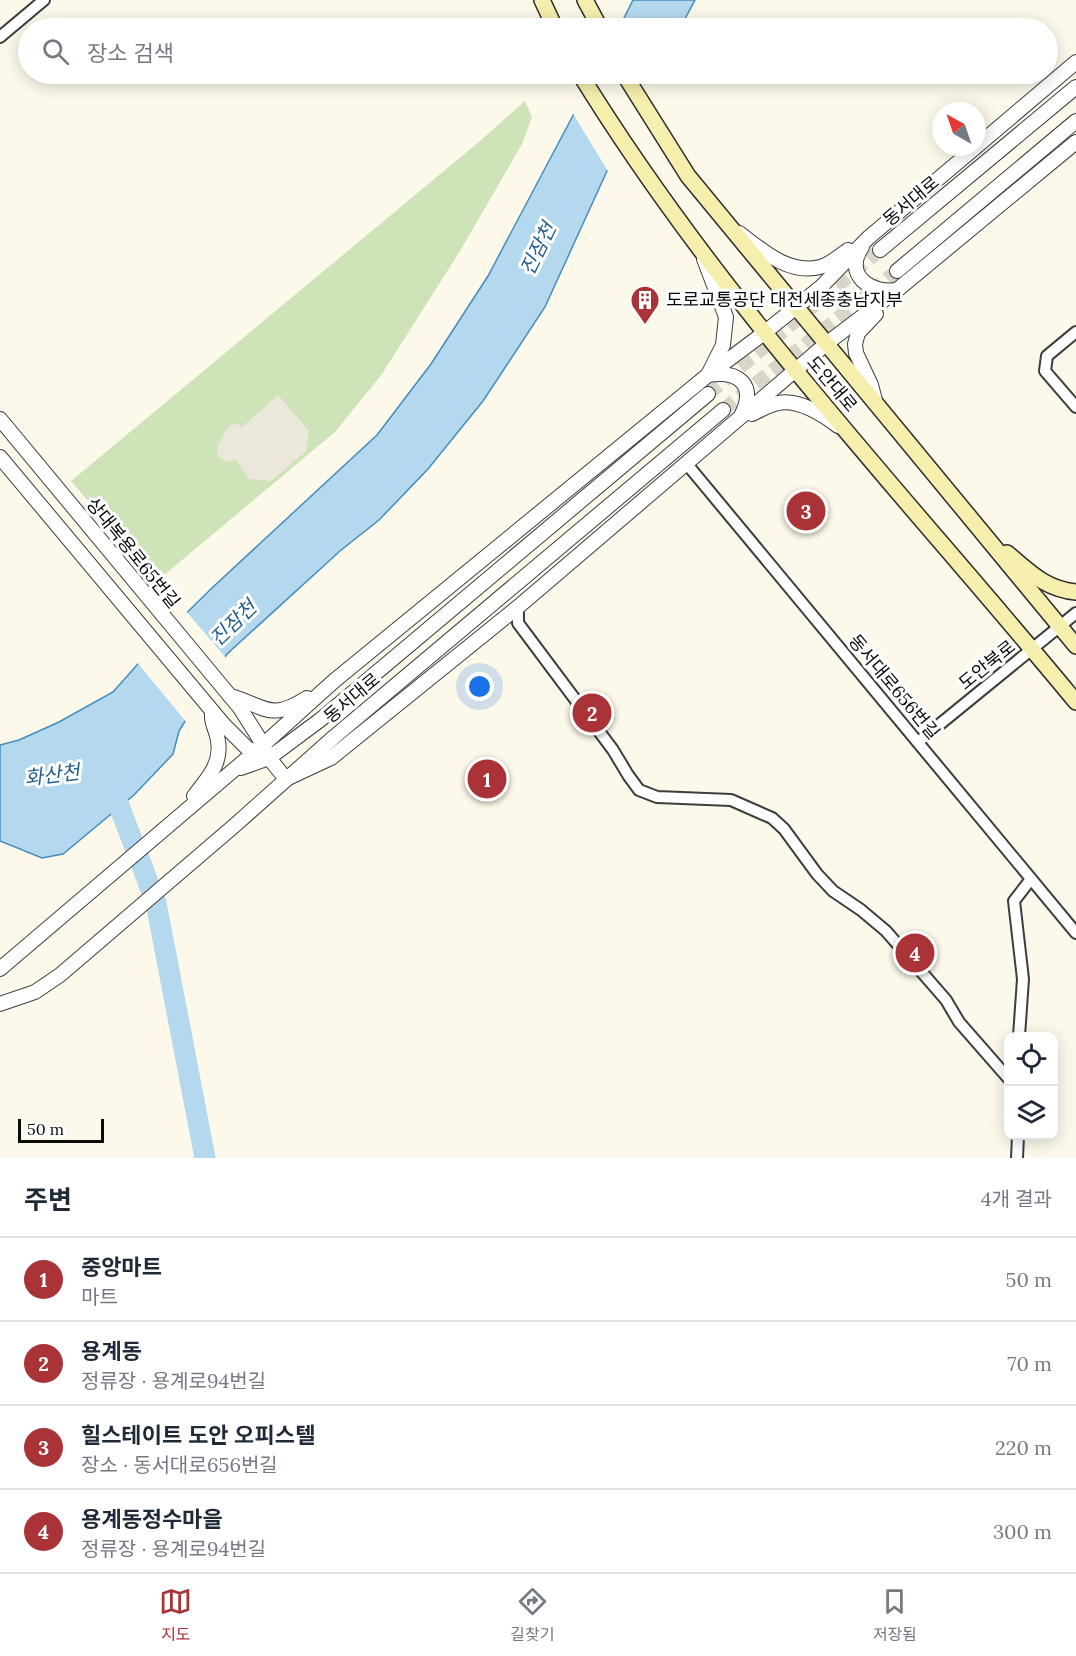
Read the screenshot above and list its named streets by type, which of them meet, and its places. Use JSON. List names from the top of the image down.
{
  "streets": {
    "main road": ["도안대로"],
    "street": [
      "동서대로",
      "상대복용로65번길",
      "도안북로",
      "동서대로656번길"
    ]
  },
  "crossings": [
    ["동서대로", "상대복용로65번길"],
    ["도안대로", "도안북로"],
    ["도안북로", "동서대로656번길"]
  ],
  "water": ["진잠천", "화산천"],
  "places": {
    "building": ["도로교통공단 대전세종충남지부"]
  },
  "scale_bar": "50 m",
  "north": "top left",
  "page": {
    "search": "장소 검색",
    "pins": [
      "3",
      "2",
      "1",
      "4"
    ],
    "scale": "50 m",
    "heading": ["주변", "4개 결과"],
    "list": [
      {
        "mark": "1",
        "name": "중앙마트",
        "note": "마트",
        "value": "50 m"
      },
      {
        "mark": "2",
        "name": "용계동",
        "note": "정류장 · 용계로94번길",
        "value": "70 m"
      },
      {
        "mark": "3",
        "name": "힐스테이트 도안 오피스텔",
        "note": "장소 · 동서대로656번길",
        "value": "220 m"
      },
      {
        "mark": "4",
        "name": "용계동정수마을",
        "note": "정류장 · 용계로94번길",
        "value": "300 m"
      }
    ],
    "nav": ["지도", "길찾기", "저장됨"]
  }
}
